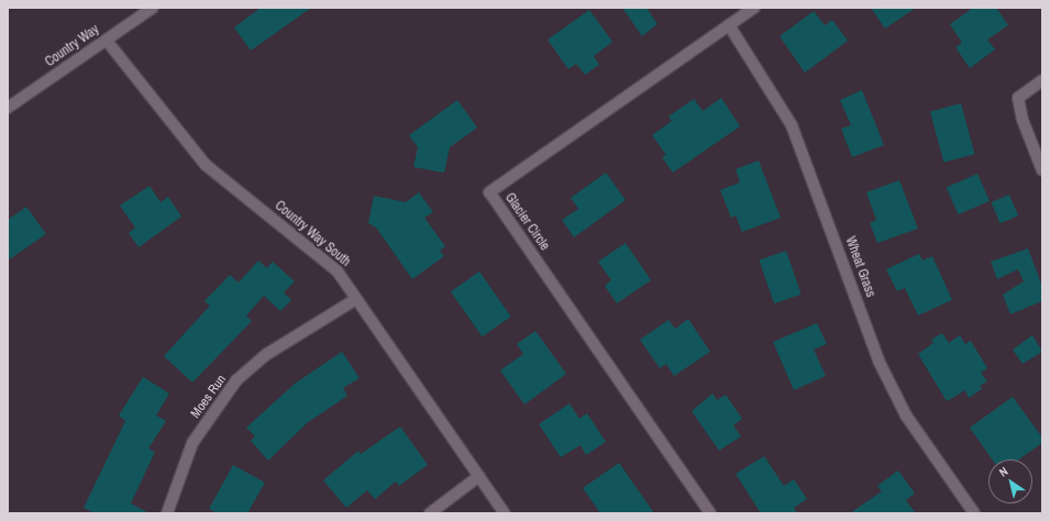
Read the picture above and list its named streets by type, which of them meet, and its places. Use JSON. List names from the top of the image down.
{
  "streets": {
    "street": [
      "Country Way",
      "Glacier Circle",
      "Country Way South",
      "Wheat Grass",
      "Moes Run"
    ]
  },
  "crossings": [
    ["Country Way", "Country Way South"],
    ["Glacier Circle", "Wheat Grass"],
    ["Country Way South", "Moes Run"]
  ],
  "north": "top left"
}
